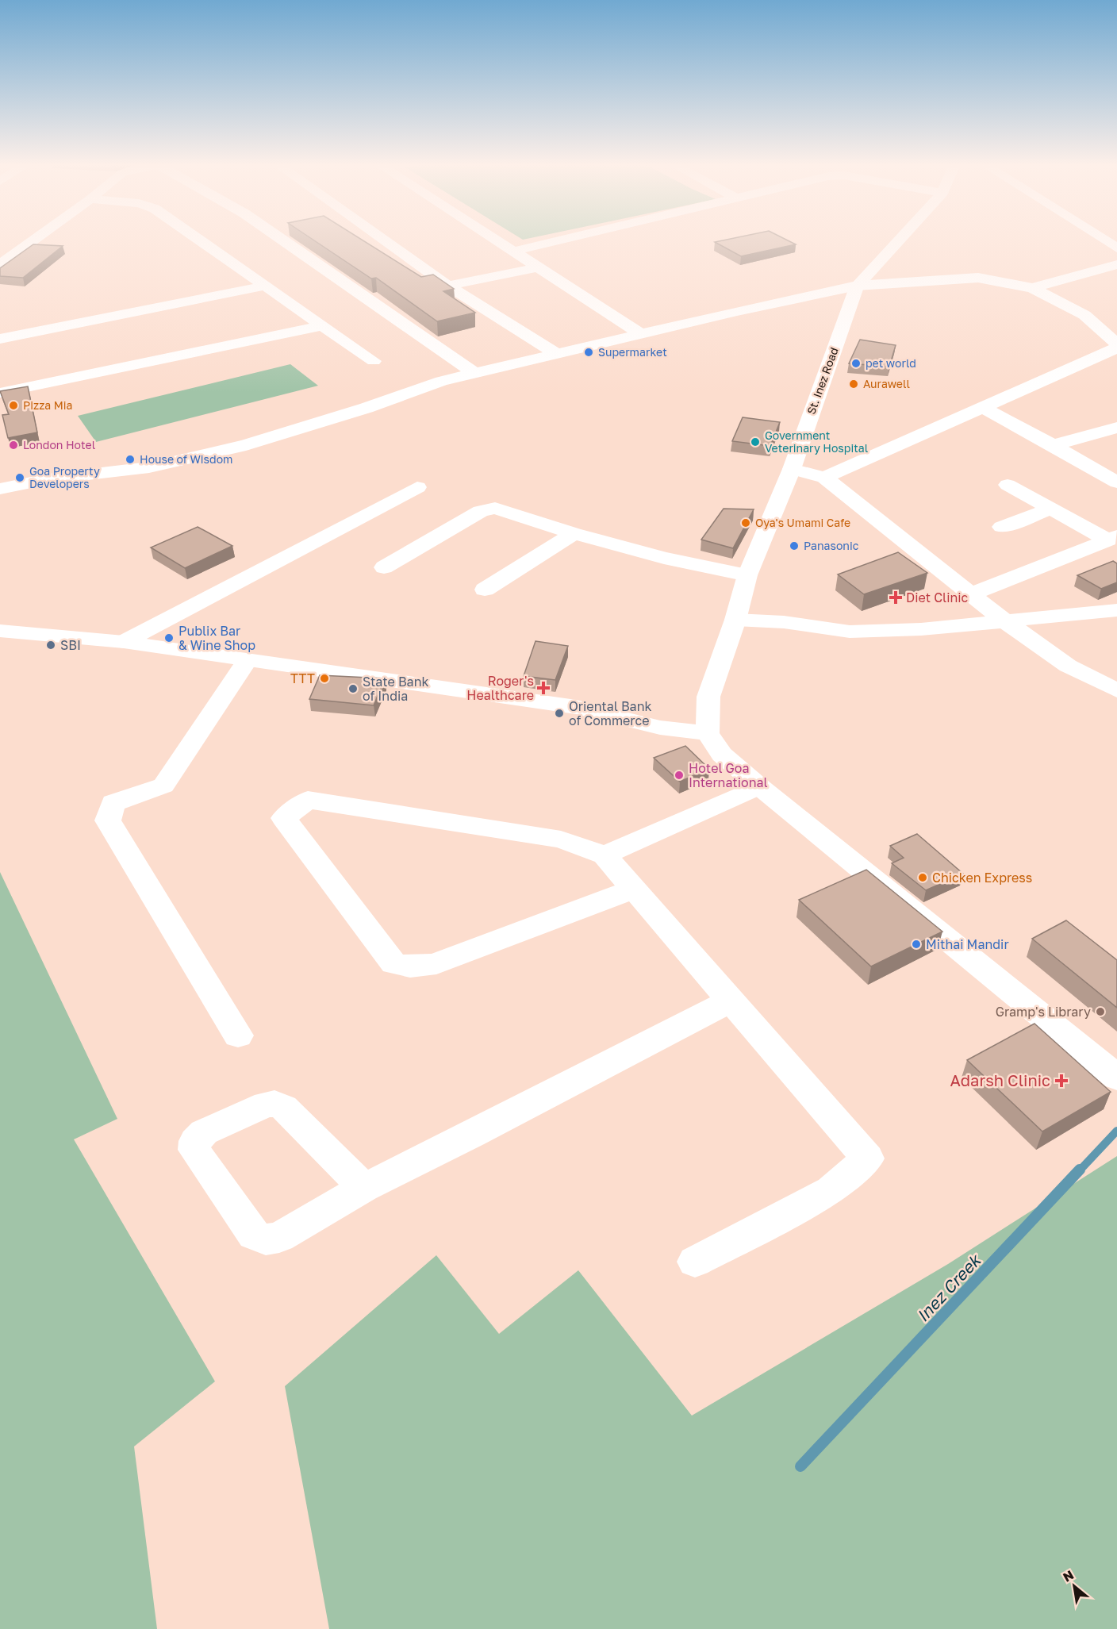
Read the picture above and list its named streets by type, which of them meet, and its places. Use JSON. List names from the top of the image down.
{
  "streets": {
    "street": ["St. Inez Road"]
  },
  "water": ["Inez Creek"],
  "places": {
    "other": [
      "Supermarket",
      "pet world",
      "Aurawell",
      "Pizza Mia",
      "Government Veterinary Hospital",
      "London Hotel",
      "House of Wisdom",
      "Goa Property Developers",
      "Oya's Umami Cafe",
      "Panasonic",
      "Publix Bar & Wine Shop",
      "SBI",
      "TTT",
      "State Bank of India",
      "Oriental Bank of Commerce",
      "Hotel Goa International",
      "Chicken Express",
      "Mithai Mandir",
      "Gramp's Library"
    ],
    "health": ["Diet Clinic", "Roger's Healthcare", "Adarsh Clinic"]
  },
  "north": "top left"
}
